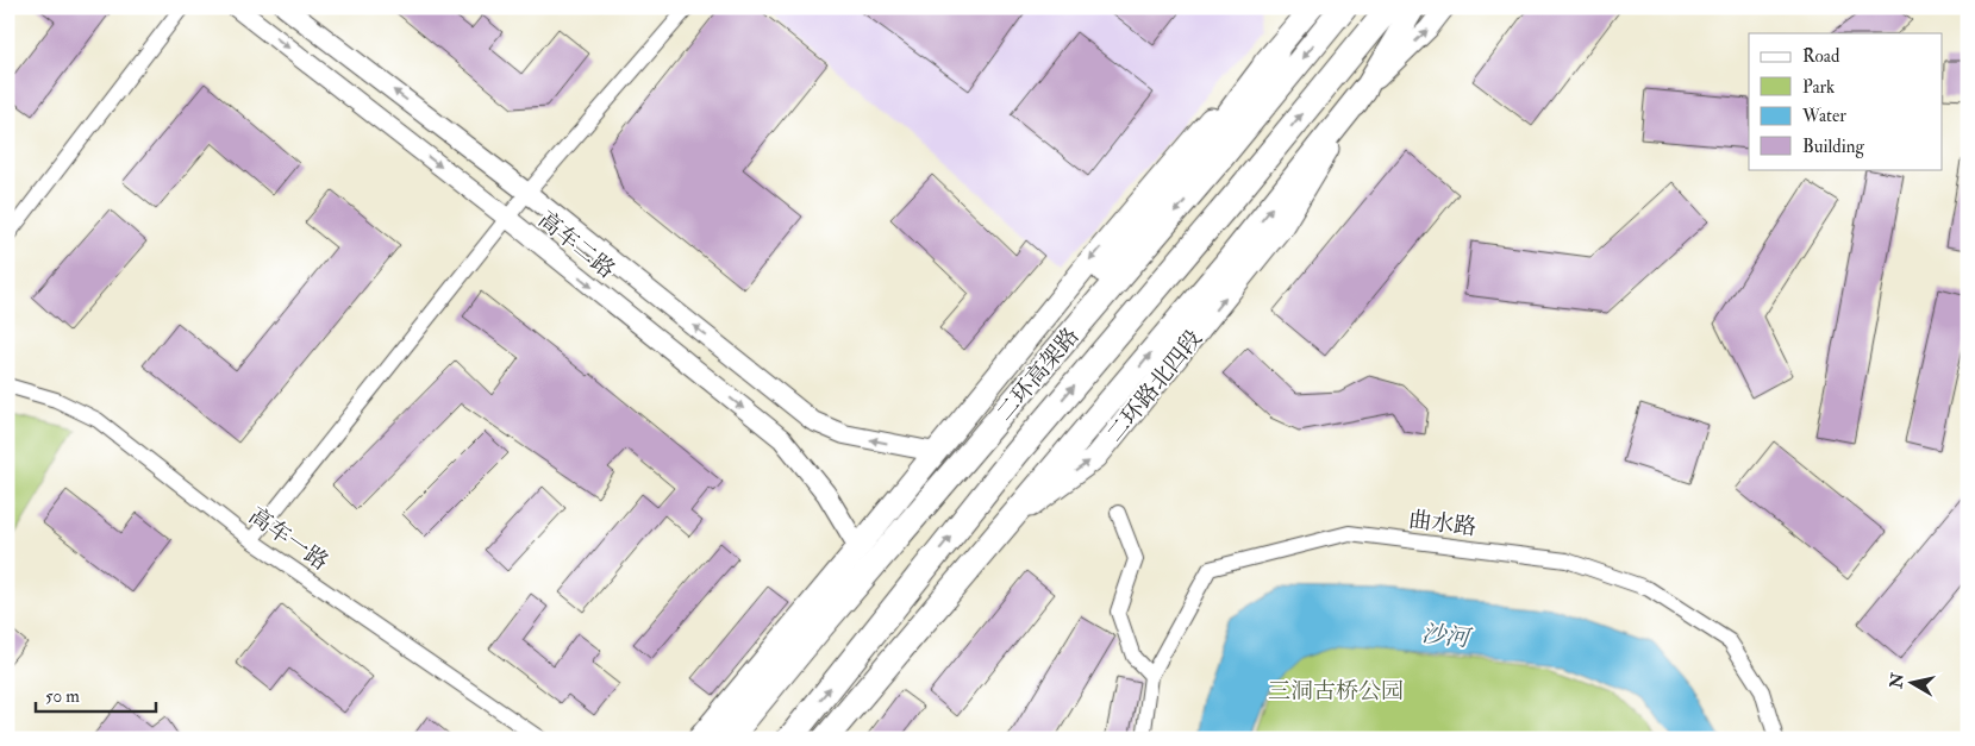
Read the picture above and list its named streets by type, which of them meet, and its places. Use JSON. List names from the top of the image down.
{
  "streets": {
    "highway": ["二环高架路"],
    "main road": ["二环路北四段"],
    "street": ["高车二路", "曲水路", "高车一路"]
  },
  "one_way": ["二环路北四段"],
  "water": ["沙河"],
  "parks": ["三洞古桥公园"],
  "legend": [
    "Road",
    "Park",
    "Water",
    "Building"
  ],
  "scale_bar": "50 m",
  "north": "left"
}
